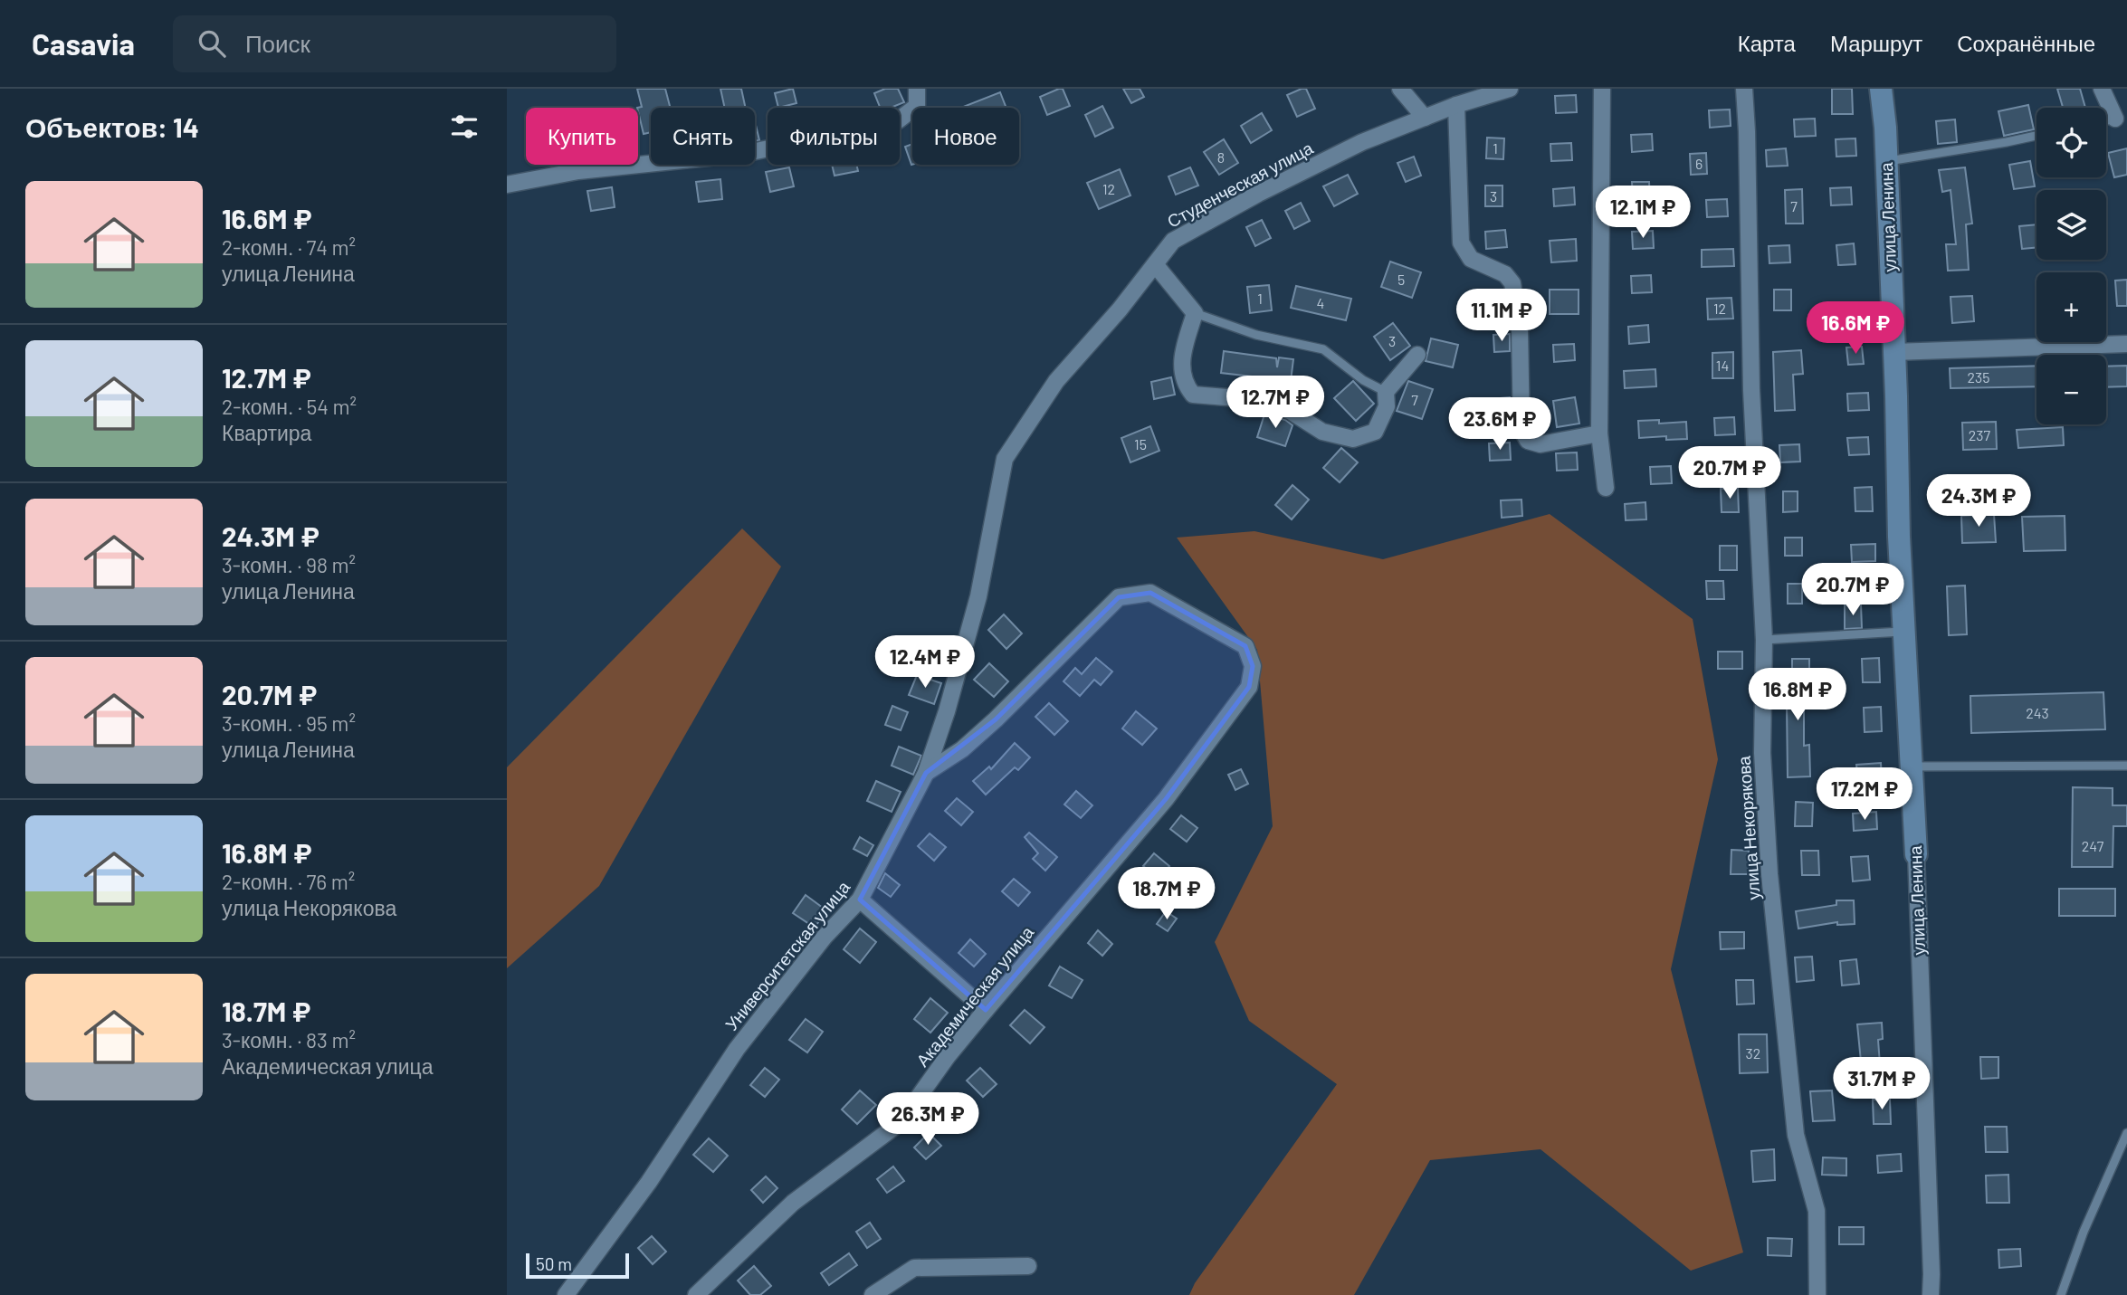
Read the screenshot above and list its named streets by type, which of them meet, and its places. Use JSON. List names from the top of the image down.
{
  "streets": {
    "street": [
      "Студенческая улица",
      "улица Ленина",
      "улица Некорякова",
      "Университетская улица",
      "Академическая улица"
    ]
  },
  "crossings": [
    ["Студенческая улица", "Университетская улица"],
    ["Университетская улица", "Академическая улица"]
  ],
  "house_numbers": [
    "1",
    "8",
    "6",
    "12",
    "3",
    "7",
    "5",
    "1",
    "4",
    "12",
    "3",
    "14",
    "235",
    "7",
    "237",
    "15",
    "243",
    "247",
    "32"
  ],
  "scale_bar": "50 m",
  "page": {
    "header": "Casavia",
    "search": "Поиск",
    "nav": ["Карта", "Маршрут", "Сохранённые"],
    "heading": "Объектов: 14",
    "map_buttons": ["+", "−"],
    "chip": [
      "Купить",
      "Снять",
      "Фильтры",
      "Новое"
    ],
    "list": [
      {
        "name": "16.6M ₽",
        "note": "2-комн. · 74 m² · улица Ленина"
      },
      {
        "name": "12.7M ₽",
        "note": "2-комн. · 54 m² · Квартира"
      },
      {
        "name": "24.3M ₽",
        "note": "3-комн. · 98 m² · улица Ленина"
      },
      {
        "name": "20.7M ₽",
        "note": "3-комн. · 95 m² · улица Ленина"
      },
      {
        "name": "16.8M ₽",
        "note": "2-комн. · 76 m² · улица Некорякова"
      },
      {
        "name": "18.7M ₽",
        "note": "3-комн. · 83 m² · Академическая улица"
      }
    ],
    "price": [
      "12.1M ₽",
      "11.1M ₽",
      "16.6M ₽",
      "12.7M ₽",
      "23.6M ₽",
      "20.7M ₽",
      "24.3M ₽",
      "20.7M ₽",
      "12.4M ₽",
      "16.8M ₽",
      "17.2M ₽",
      "18.7M ₽",
      "31.7M ₽",
      "26.3M ₽"
    ],
    "scale": "50 m"
  }
}
